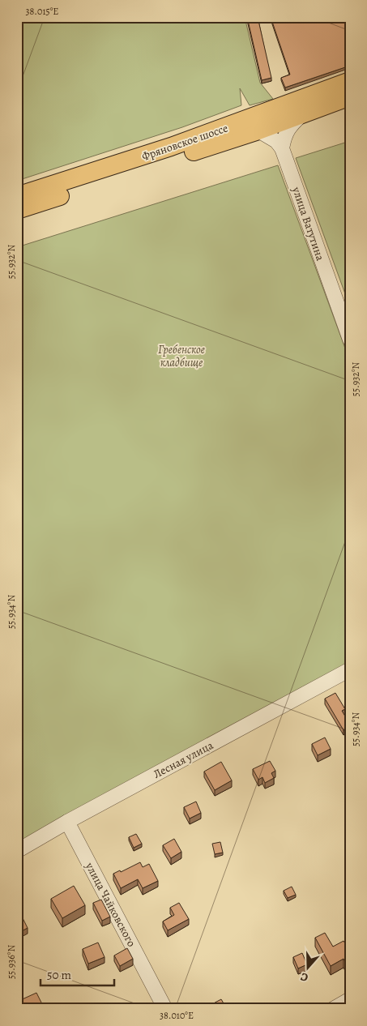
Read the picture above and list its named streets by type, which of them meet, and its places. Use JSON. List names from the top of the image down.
{
  "streets": {
    "main road": ["Фряновское шоссе"],
    "street": ["улица Ватутина", "Лесная улица", "улица Чайковского"]
  },
  "crossings": [
    ["Лесная улица", "улица Чайковского"]
  ],
  "parks": ["Гребенское кладбище"],
  "scale_bar": "50 m",
  "north": "bottom",
  "coordinates": [
    "38.015°E",
    "55.932°N",
    "55.934°N",
    "55.936°N",
    "38.010°E"
  ]
}
